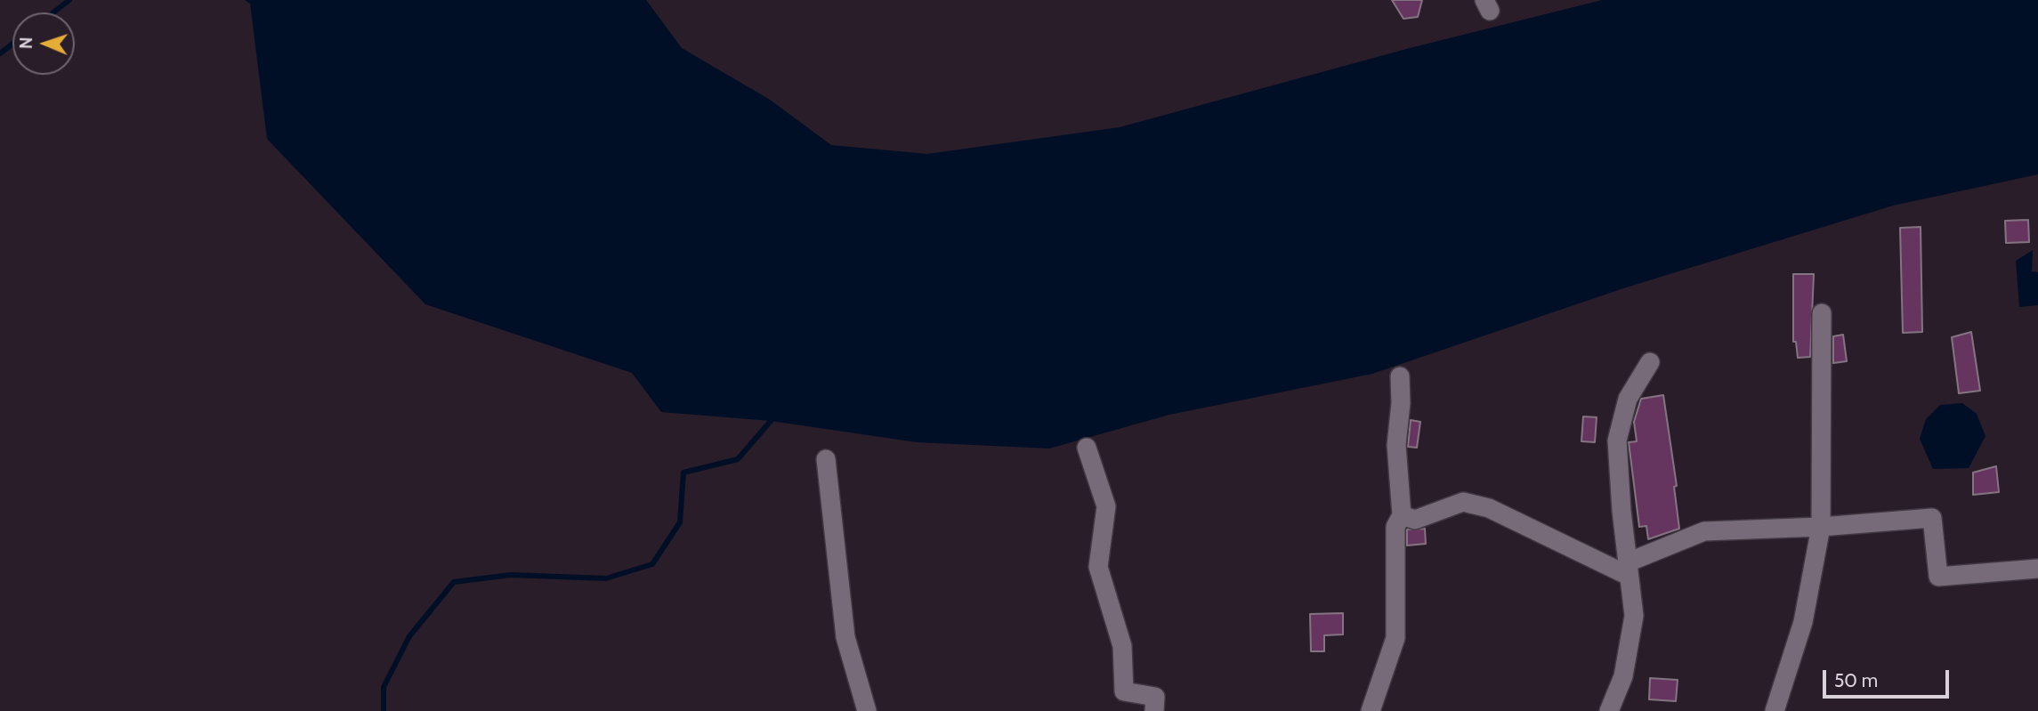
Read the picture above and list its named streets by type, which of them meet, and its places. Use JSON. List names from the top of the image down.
{
  "scale_bar": "50 m",
  "north": "left"
}
